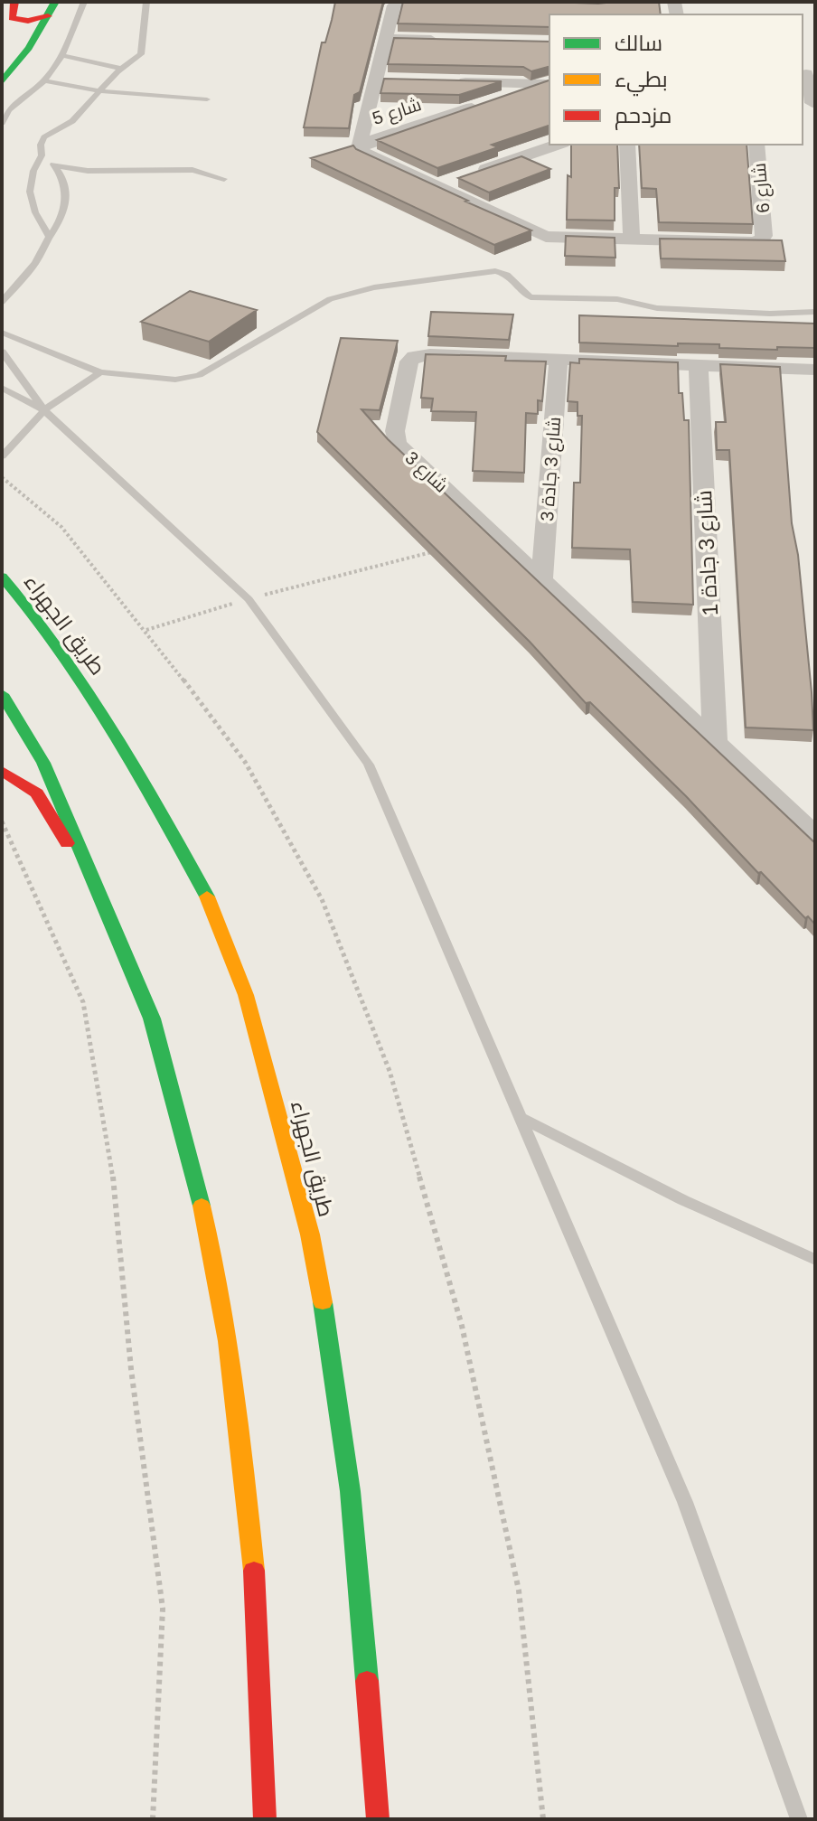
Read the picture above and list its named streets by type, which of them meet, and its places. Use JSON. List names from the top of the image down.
{
  "streets": {
    "main road": ["طريق الجهراء"],
    "street": [
      "شارع 5",
      "شارع 6",
      "شارع 3 جادة 3",
      "شارع 3",
      "شارع 3 جادة 1"
    ]
  },
  "crossings": [
    ["شارع 5", "شارع 6"],
    ["شارع 3 جادة 3", "شارع 3"],
    ["شارع 3", "شارع 3 جادة 1"]
  ],
  "legend": ["سالك", "بطيء", "مزدحم"]
}
